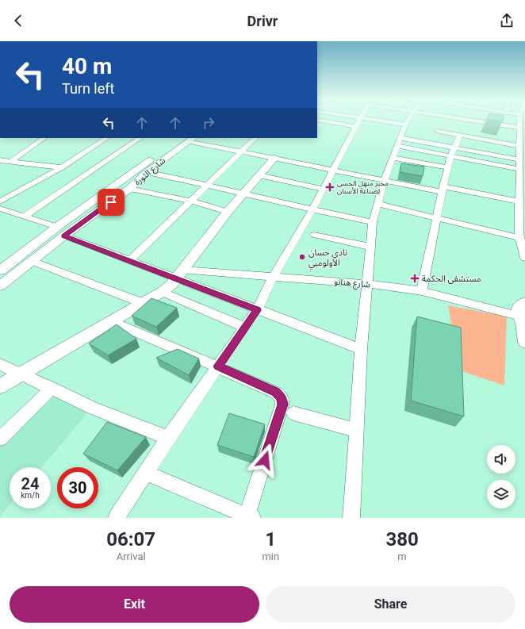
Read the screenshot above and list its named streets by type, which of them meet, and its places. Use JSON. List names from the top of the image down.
{
  "streets": {
    "main road": ["شارع الثورة"],
    "street": ["شارع هنانو"]
  },
  "places": {
    "health": ["مخبر منهل الحسن لصناعة الأسنان", "مستشفى الحكمة"],
    "other": ["نادي حسان الأولومبي"]
  },
  "page": {
    "header": "Drivr",
    "turn": ["40 m", "Turn left"],
    "speed": "24 km/h",
    "limit": "30",
    "eta": [
      "06:07",
      "Arrival",
      "1",
      "min",
      "380",
      "m"
    ],
    "buttons": ["Exit", "Share"]
  }
}
